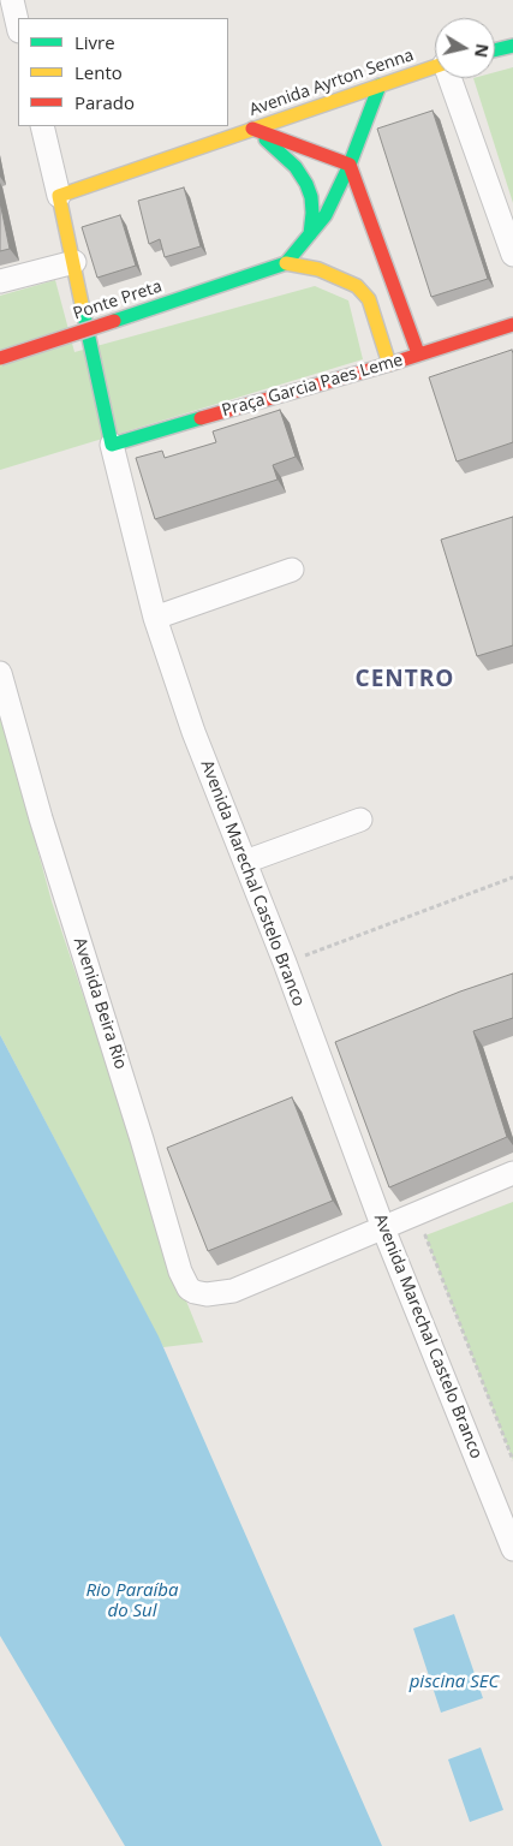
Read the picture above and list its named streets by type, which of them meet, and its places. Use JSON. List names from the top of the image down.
{
  "streets": {
    "street": [
      "Avenida Ayrton Senna",
      "Ponte Preta",
      "Praça Garcia Paes Leme",
      "Avenida Marechal Castelo Branco",
      "Avenida Beira Rio"
    ]
  },
  "crossings": [
    ["Avenida Ayrton Senna", "Avenida Marechal Castelo Branco"],
    ["Praça Garcia Paes Leme", "Avenida Marechal Castelo Branco"],
    ["Avenida Marechal Castelo Branco", "Avenida Beira Rio"]
  ],
  "districts": ["CENTRO"],
  "water": ["Rio Paraíba do Sul", "piscina SEC"],
  "legend": ["Livre", "Lento", "Parado"],
  "north": "right"
}
